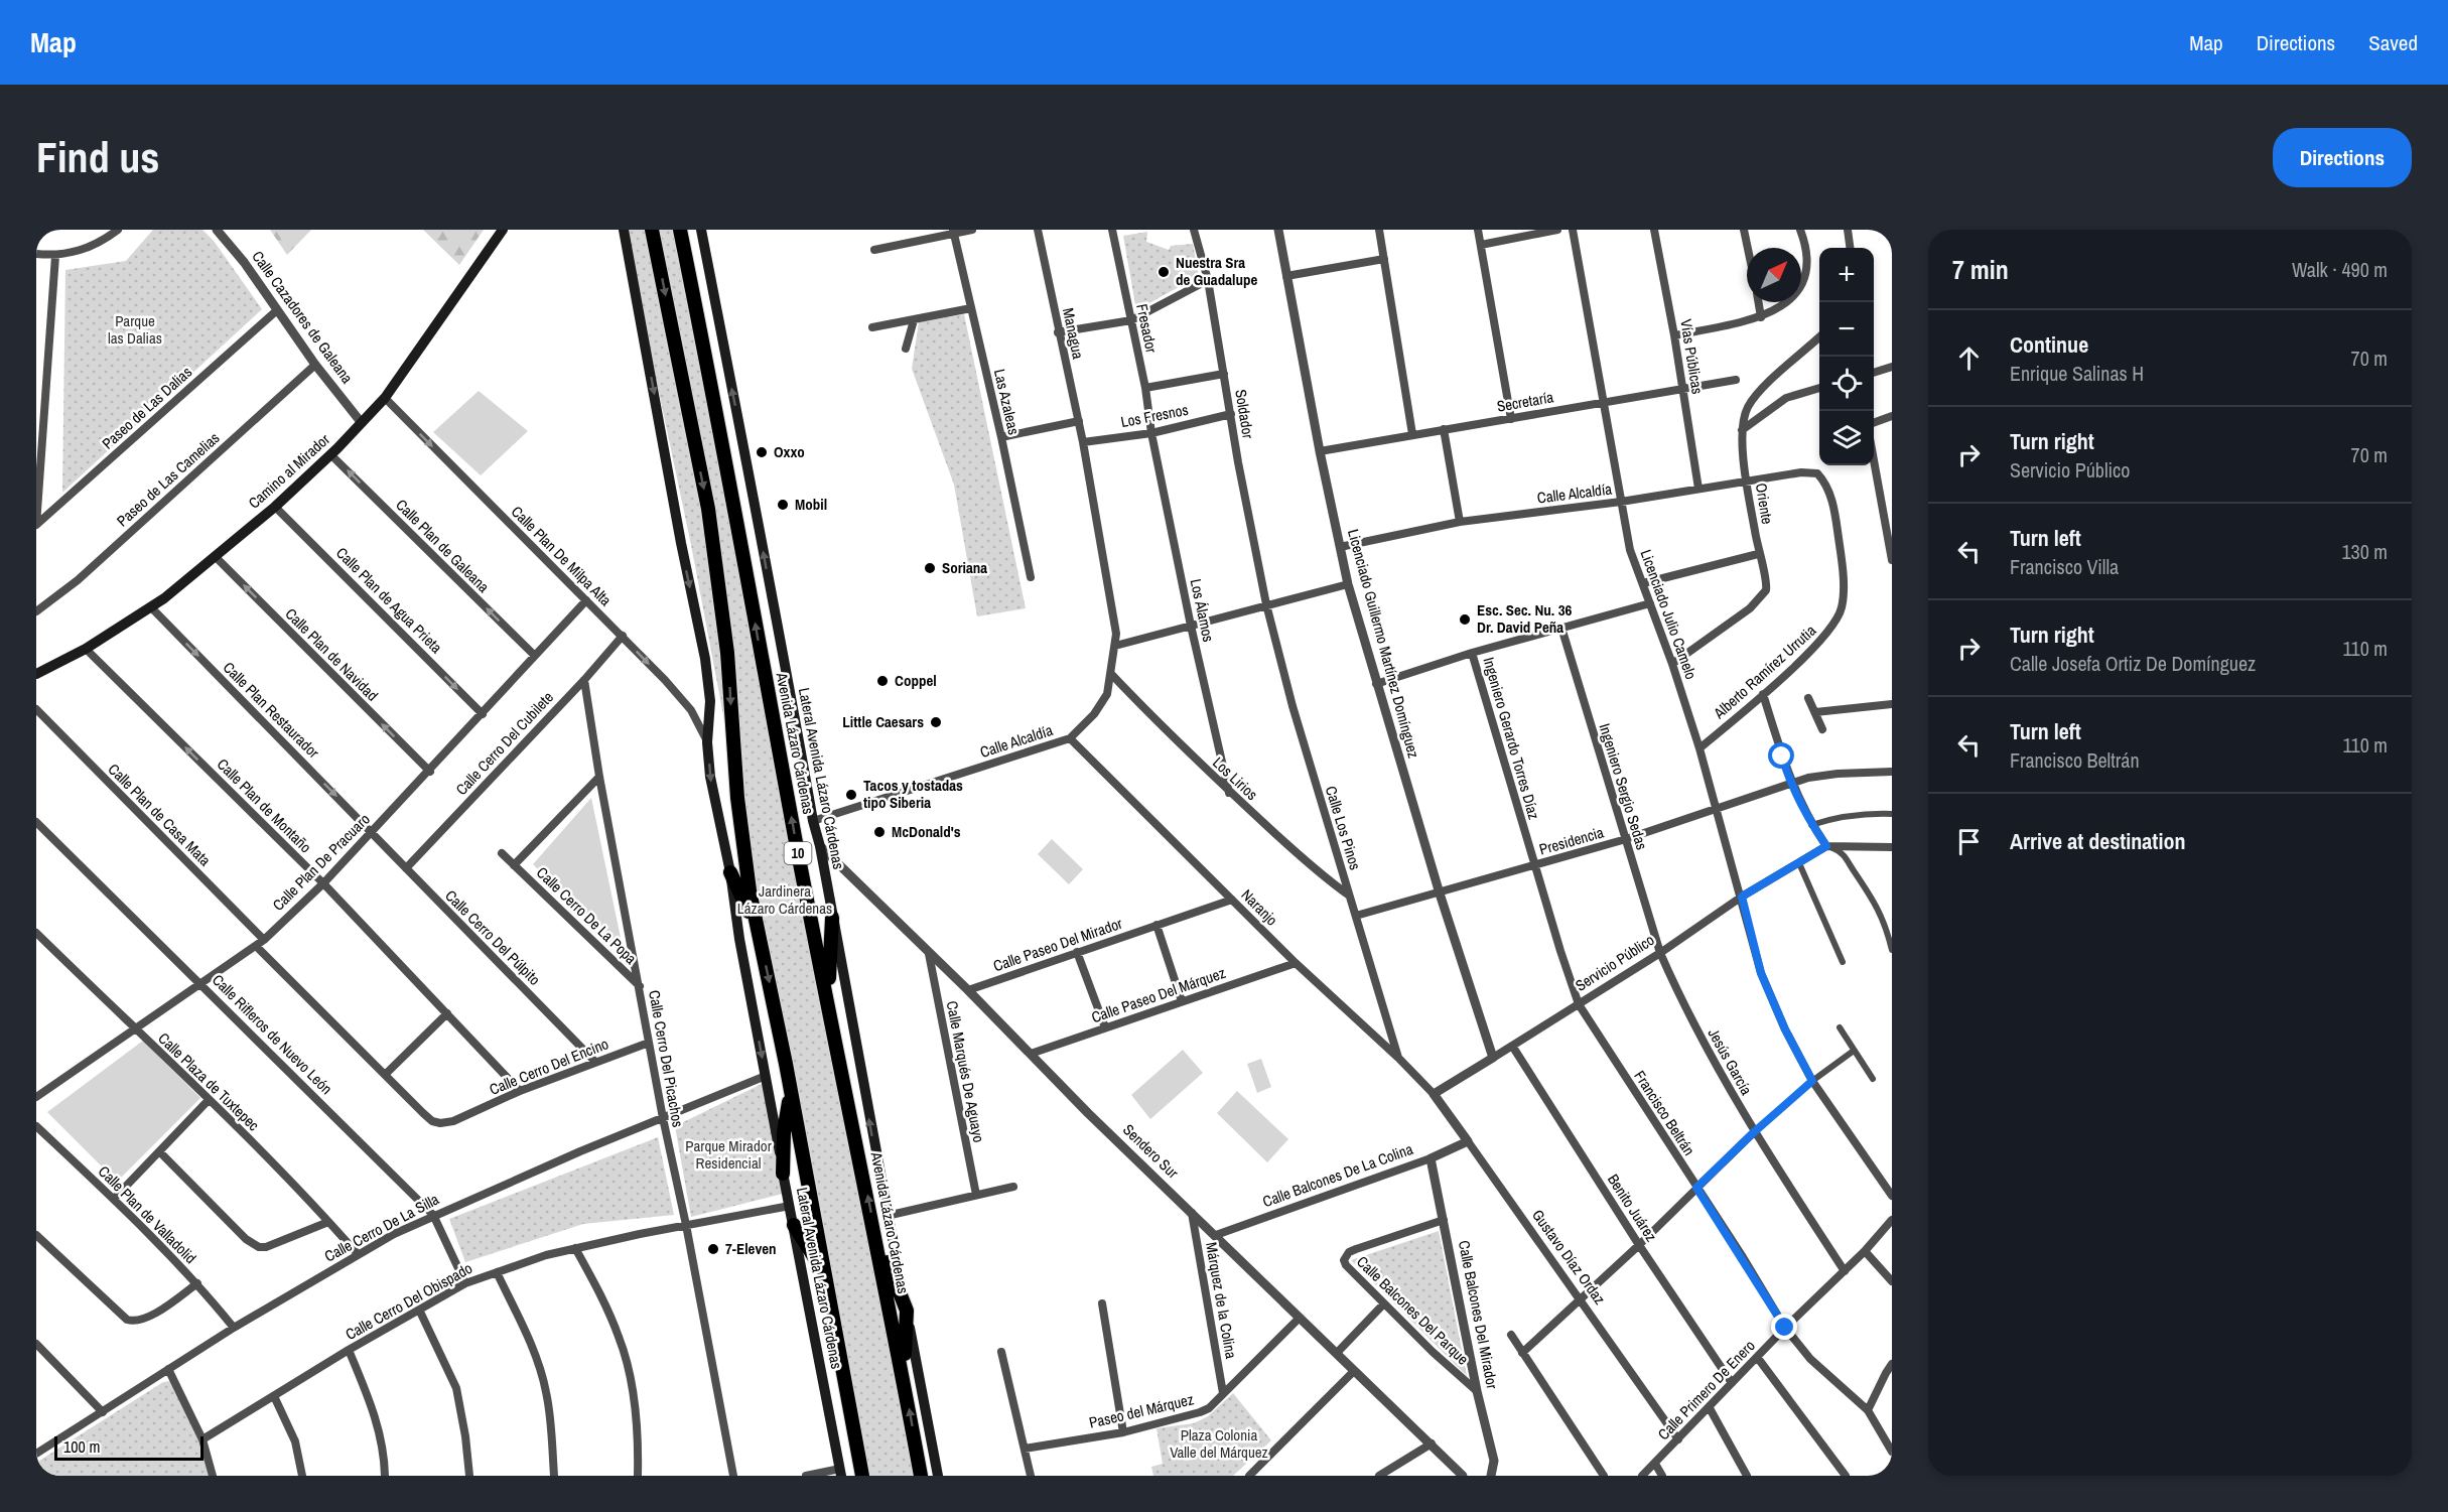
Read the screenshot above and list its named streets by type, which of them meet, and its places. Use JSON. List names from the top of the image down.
{
  "streets": {
    "highway": ["Avenida Lázaro Cárdenas", "10"],
    "main road": ["Camino al Mirador", "Lateral Avenida Lázaro Cárdenas"],
    "street": [
      "Calle Cazadores de Galeana",
      "Fresador",
      "Managua",
      "Vías Públicas",
      "Las Azaleas",
      "Secretaría",
      "Paseo de Las Dalias",
      "Soldador",
      "Los Fresnos",
      "Paseo de Las Camelias",
      "Calle Alcaldía",
      "Oriente",
      "Calle Plan de Galeana",
      "Calle Plan De Milpa Alta",
      "Calle Plan de Agua Prieta",
      "Los Álamos",
      "Licenciado Julio Camelo",
      "Licenciado Guillermo Martínez Domínguez",
      "Calle Plan de Navidad",
      "Alberto Ramírez Urrutia",
      "Calle Plan Restaurador",
      "Ingeniero Gerardo Torres Díaz",
      "Calle Cerro Del Cubilete",
      "Los Lirios",
      "Ingeniero Sergio Sedas",
      "Calle Plan de Montaño",
      "Calle Plan de Casa Mata",
      "Calle Los Pinos",
      "Presidencia",
      "Calle Plan De Pracuaro",
      "Naranjo",
      "Calle Cerro De La Popa",
      "Calle Cerro Del Púlpito",
      "Calle Paseo Del Mirador",
      "Servicio Público",
      "Calle Paseo Del Márquez",
      "Calle Rifleros de Nuevo León",
      "Calle Cerro Del Picachos",
      "Jesús García",
      "Calle Cerro Del Encino",
      "Calle Marqués De Aguayo",
      "Calle Plaza de Tuxtepec",
      "Francisco Beltrán",
      "Sendero Sur",
      "Calle Balcones De La Colina",
      "Benito Juárez",
      "Calle Plan de Valladolid",
      "Calle Cerro De La Silla",
      "Gustavo Díaz Ordaz",
      "Márquez de la Colina",
      "Calle Cerro Del Obispado",
      "Calle Balcones Del Parque",
      "Calle Balcones Del Mirador",
      "Calle Primero De Enero",
      "Paseo del Márquez"
    ]
  },
  "crossings": [
    ["Calle Cazadores de Galeana", "Paseo de Las Dalias"],
    ["Calle Cazadores de Galeana", "Camino al Mirador"],
    ["Calle Cazadores de Galeana", "Paseo de Las Camelias"],
    ["Fresador", "Los Fresnos"],
    ["Fresador", "Los Álamos"],
    ["Managua", "Los Fresnos"],
    ["Vías Públicas", "Secretaría"],
    ["Vías Públicas", "Calle Alcaldía"],
    ["Secretaría", "Licenciado Julio Camelo"],
    ["Secretaría", "Licenciado Guillermo Martínez Domínguez"],
    ["Soldador", "Los Fresnos"],
    ["Soldador", "Calle Los Pinos"],
    ["Los Fresnos", "Los Álamos"],
    ["Camino al Mirador", "Calle Plan de Galeana"],
    ["Camino al Mirador", "Calle Plan De Milpa Alta"],
    ["Camino al Mirador", "Calle Plan de Agua Prieta"],
    ["Camino al Mirador", "Calle Plan de Navidad"],
    ["Camino al Mirador", "Calle Plan Restaurador"],
    ["Camino al Mirador", "Calle Plan de Montaño"],
    ["Calle Alcaldía", "Oriente"],
    ["Calle Alcaldía", "Licenciado Julio Camelo"],
    ["Calle Alcaldía", "Licenciado Guillermo Martínez Domínguez"],
    ["Calle Alcaldía", "Alberto Ramírez Urrutia"],
    ["Calle Alcaldía", "Lateral Avenida Lázaro Cárdenas"],
    ["Calle Alcaldía", "Los Lirios"],
    ["Calle Alcaldía", "Naranjo"],
    ["Oriente", "Licenciado Julio Camelo"],
    ["Calle Plan de Galeana", "Calle Plan De Pracuaro"],
    ["Calle Plan De Milpa Alta", "Calle Cerro Del Cubilete"],
    ["Calle Plan De Milpa Alta", "Lateral Avenida Lázaro Cárdenas"],
    ["Calle Plan De Milpa Alta", "Calle Plan De Pracuaro"],
    ["Calle Plan de Agua Prieta", "Calle Plan De Pracuaro"],
    ["Los Álamos", "Los Lirios"],
    ["Licenciado Julio Camelo", "Alberto Ramírez Urrutia"],
    ["Licenciado Julio Camelo", "Presidencia"],
    ["Licenciado Julio Camelo", "Servicio Público"],
    ["Licenciado Guillermo Martínez Domínguez", "Presidencia"],
    ["Licenciado Guillermo Martínez Domínguez", "Servicio Público"],
    ["Calle Plan de Navidad", "Calle Plan De Pracuaro"],
    ["Calle Plan Restaurador", "Calle Plan De Pracuaro"],
    ["Calle Plan Restaurador", "Calle Cerro Del Púlpito"],
    ["Ingeniero Gerardo Torres Díaz", "Presidencia"],
    ["Ingeniero Gerardo Torres Díaz", "Servicio Público"],
    ["Ingeniero Gerardo Torres Díaz", "Francisco Beltrán"],
    ["Calle Cerro Del Cubilete", "Calle Cerro Del Púlpito"],
    ["Calle Cerro Del Cubilete", "Calle Cerro Del Picachos"],
    ["Lateral Avenida Lázaro Cárdenas", "Sendero Sur"],
    ["Lateral Avenida Lázaro Cárdenas", "Calle Cerro De La Silla"],
    ["Lateral Avenida Lázaro Cárdenas", "Calle Cerro Del Obispado"],
    ["Los Lirios", "Calle Los Pinos"],
    ["Ingeniero Sergio Sedas", "Presidencia"],
    ["Ingeniero Sergio Sedas", "Servicio Público"],
    ["Ingeniero Sergio Sedas", "Jesús García"],
    ["Calle Plan de Montaño", "Calle Plan De Pracuaro"],
    ["Calle Plan de Montaño", "Calle Cerro Del Encino"],
    ["Calle Plan de Casa Mata", "Calle Plan De Pracuaro"],
    ["Calle Los Pinos", "Presidencia"],
    ["Calle Los Pinos", "Naranjo"],
    ["Calle Plan De Pracuaro", "Calle Cerro Del Púlpito"],
    ["Calle Plan De Pracuaro", "Calle Rifleros de Nuevo León"],
    ["Calle Plan De Pracuaro", "Calle Plaza de Tuxtepec"],
    ["Naranjo", "Calle Paseo Del Mirador"],
    ["Naranjo", "Servicio Público"],
    ["Naranjo", "Calle Paseo Del Márquez"],
    ["Naranjo", "Gustavo Díaz Ordaz"],
    ["Calle Cerro De La Popa", "Calle Cerro Del Picachos"],
    ["Calle Cerro Del Púlpito", "Calle Cerro Del Encino"],
    ["Calle Paseo Del Mirador", "Sendero Sur"],
    ["Servicio Público", "Jesús García"],
    ["Servicio Público", "Francisco Beltrán"],
    ["Servicio Público", "Benito Juárez"],
    ["Servicio Público", "Gustavo Díaz Ordaz"],
    ["Calle Paseo Del Márquez", "Sendero Sur"],
    ["Calle Rifleros de Nuevo León", "Calle Cerro De La Silla"],
    ["Calle Rifleros de Nuevo León", "Calle Cerro Del Obispado"],
    ["Calle Cerro Del Picachos", "Calle Cerro Del Encino"],
    ["Calle Cerro Del Picachos", "Calle Cerro De La Silla"],
    ["Calle Cerro Del Picachos", "Calle Cerro Del Obispado"],
    ["Jesús García", "Calle Primero De Enero"],
    ["Calle Marqués De Aguayo", "Sendero Sur"],
    ["Calle Plaza de Tuxtepec", "Calle Cerro De La Silla"],
    ["Francisco Beltrán", "Calle Primero De Enero"],
    ["Sendero Sur", "Calle Balcones De La Colina"],
    ["Sendero Sur", "Márquez de la Colina"],
    ["Sendero Sur", "Paseo del Márquez"],
    ["Calle Balcones De La Colina", "Gustavo Díaz Ordaz"],
    ["Calle Balcones De La Colina", "Calle Balcones Del Mirador"],
    ["Benito Juárez", "Calle Primero De Enero"],
    ["Calle Plan de Valladolid", "Calle Cerro De La Silla"],
    ["Gustavo Díaz Ordaz", "Calle Primero De Enero"],
    ["Márquez de la Colina", "Paseo del Márquez"],
    ["Calle Balcones Del Parque", "Calle Balcones Del Mirador"]
  ],
  "one_way": [
    "Calle Plan de Galeana",
    "Calle Plan De Milpa Alta",
    "Calle Plan de Agua Prieta",
    "Calle Plan de Navidad",
    "Calle Plan Restaurador",
    "Calle Plan de Montaño"
  ],
  "parks": [
    "Parque las Dalias",
    "Jardinera Lázaro Cárdenas",
    "Parque Mirador Residencial",
    "Plaza Colonia Valle del Márquez"
  ],
  "places": [
    "Nuestra Sra de Guadalupe",
    "Oxxo",
    "Mobil",
    "Soriana",
    "Esc. Sec. Nu. 36 Dr. David Peña",
    "Coppel",
    "Little Caesars",
    "Tacos y tostadas tipo Siberia",
    "McDonald's",
    "7-Eleven"
  ],
  "scale_bar": "100 m",
  "north": "top right",
  "page": {
    "header": "Map",
    "nav": ["Map", "Directions", "Saved"],
    "buttons": "Directions",
    "title": "Find us",
    "heading": ["7 min", "Walk · 490 m"],
    "map_buttons": ["+", "−"],
    "list": [
      ["Continue", "Enrique Salinas H", "70 m"],
      ["Turn right", "Servicio Público", "70 m"],
      ["Turn left", "Francisco Villa", "130 m"],
      ["Turn right", "Calle Josefa Ortiz De Domínguez", "110 m"],
      ["Turn left", "Francisco Beltrán", "110 m"],
      "Arrive at destination"
    ],
    "scale": "100 m"
  }
}
